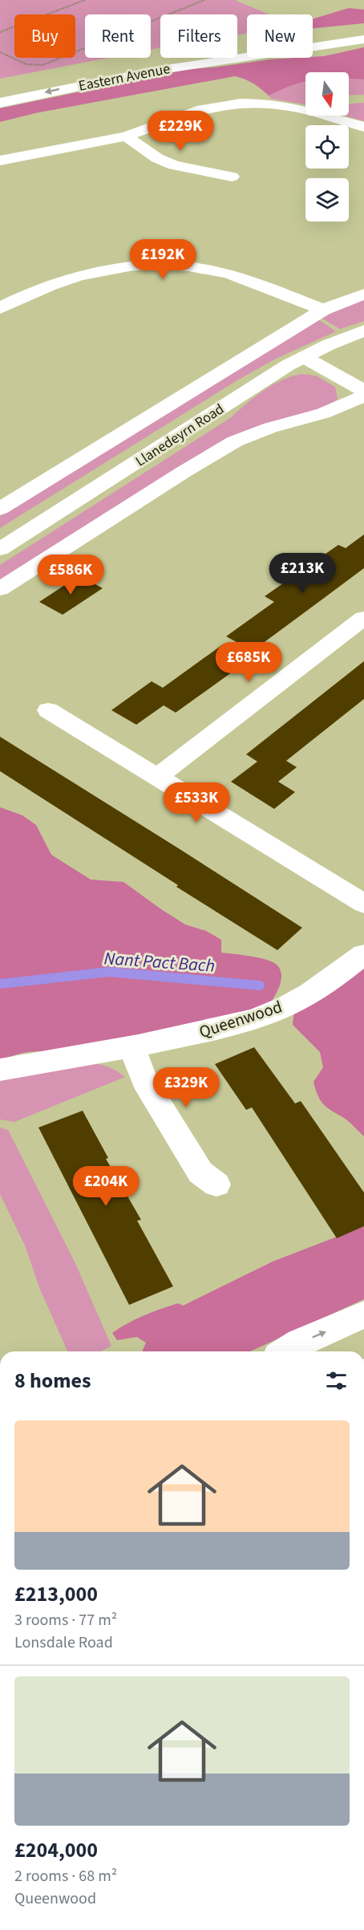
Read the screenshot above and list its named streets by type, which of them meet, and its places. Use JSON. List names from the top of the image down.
{
  "streets": {
    "main road": ["Eastern Avenue", "Llanedeyrn Road", "Queenwood"]
  },
  "water": ["Nant Pact Bach"],
  "north": "bottom",
  "page": {
    "chip": [
      "Buy",
      "Rent",
      "Filters",
      "New"
    ],
    "price": [
      "£229K",
      "£192K",
      "£213K",
      "£586K",
      "£685K",
      "£533K",
      "£329K",
      "£204K"
    ],
    "heading": "8 homes",
    "list": [
      {
        "name": "£213,000",
        "note": "3 rooms · 77 m² · Lonsdale Road"
      },
      {
        "name": "£204,000",
        "note": "2 rooms · 68 m² · Queenwood"
      }
    ]
  }
}
